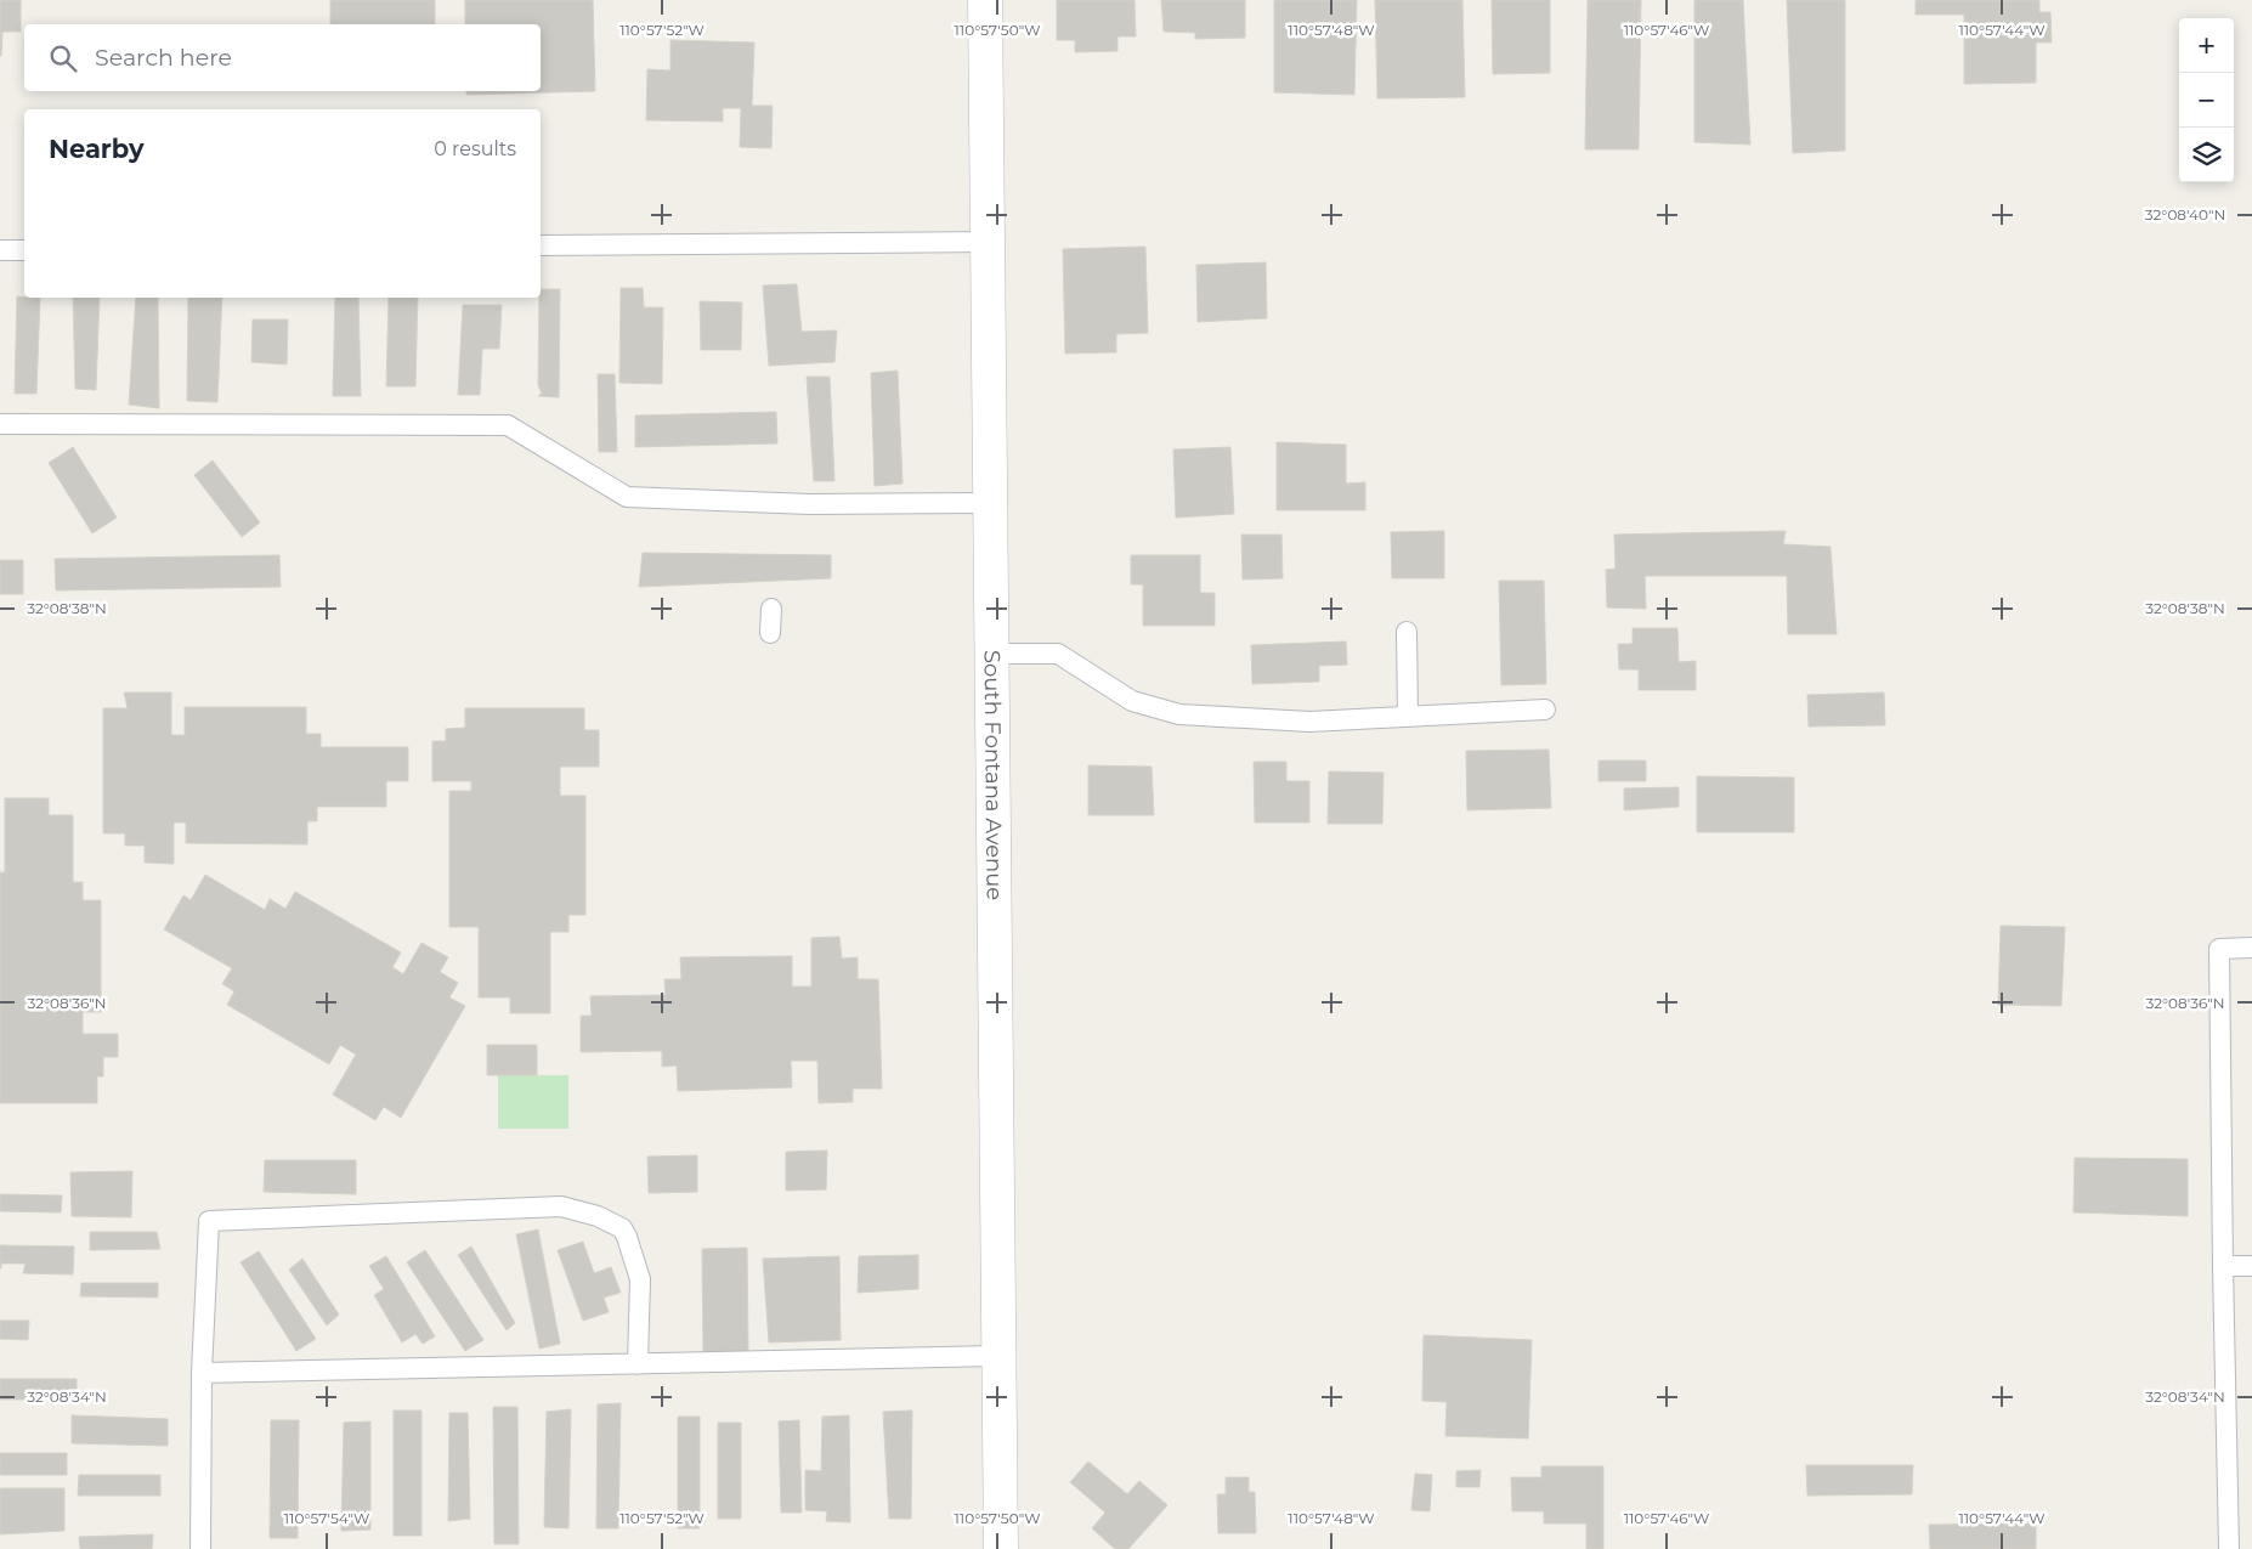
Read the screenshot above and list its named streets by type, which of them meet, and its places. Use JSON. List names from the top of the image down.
{
  "streets": {
    "street": ["South Fontana Avenue"]
  },
  "page": {
    "map_buttons": ["+", "−"],
    "search": "Search here",
    "heading": ["Nearby", "0 results"]
  },
  "coordinates": [
    "110°57'52\"W",
    "110°57'50\"W",
    "110°57'48\"W",
    "110°57'46\"W",
    "110°57'44\"W",
    "32°08'40\"N",
    "32°08'38\"N",
    "32°08'36\"N",
    "32°08'34\"N",
    "110°57'54\"W"
  ]
}
